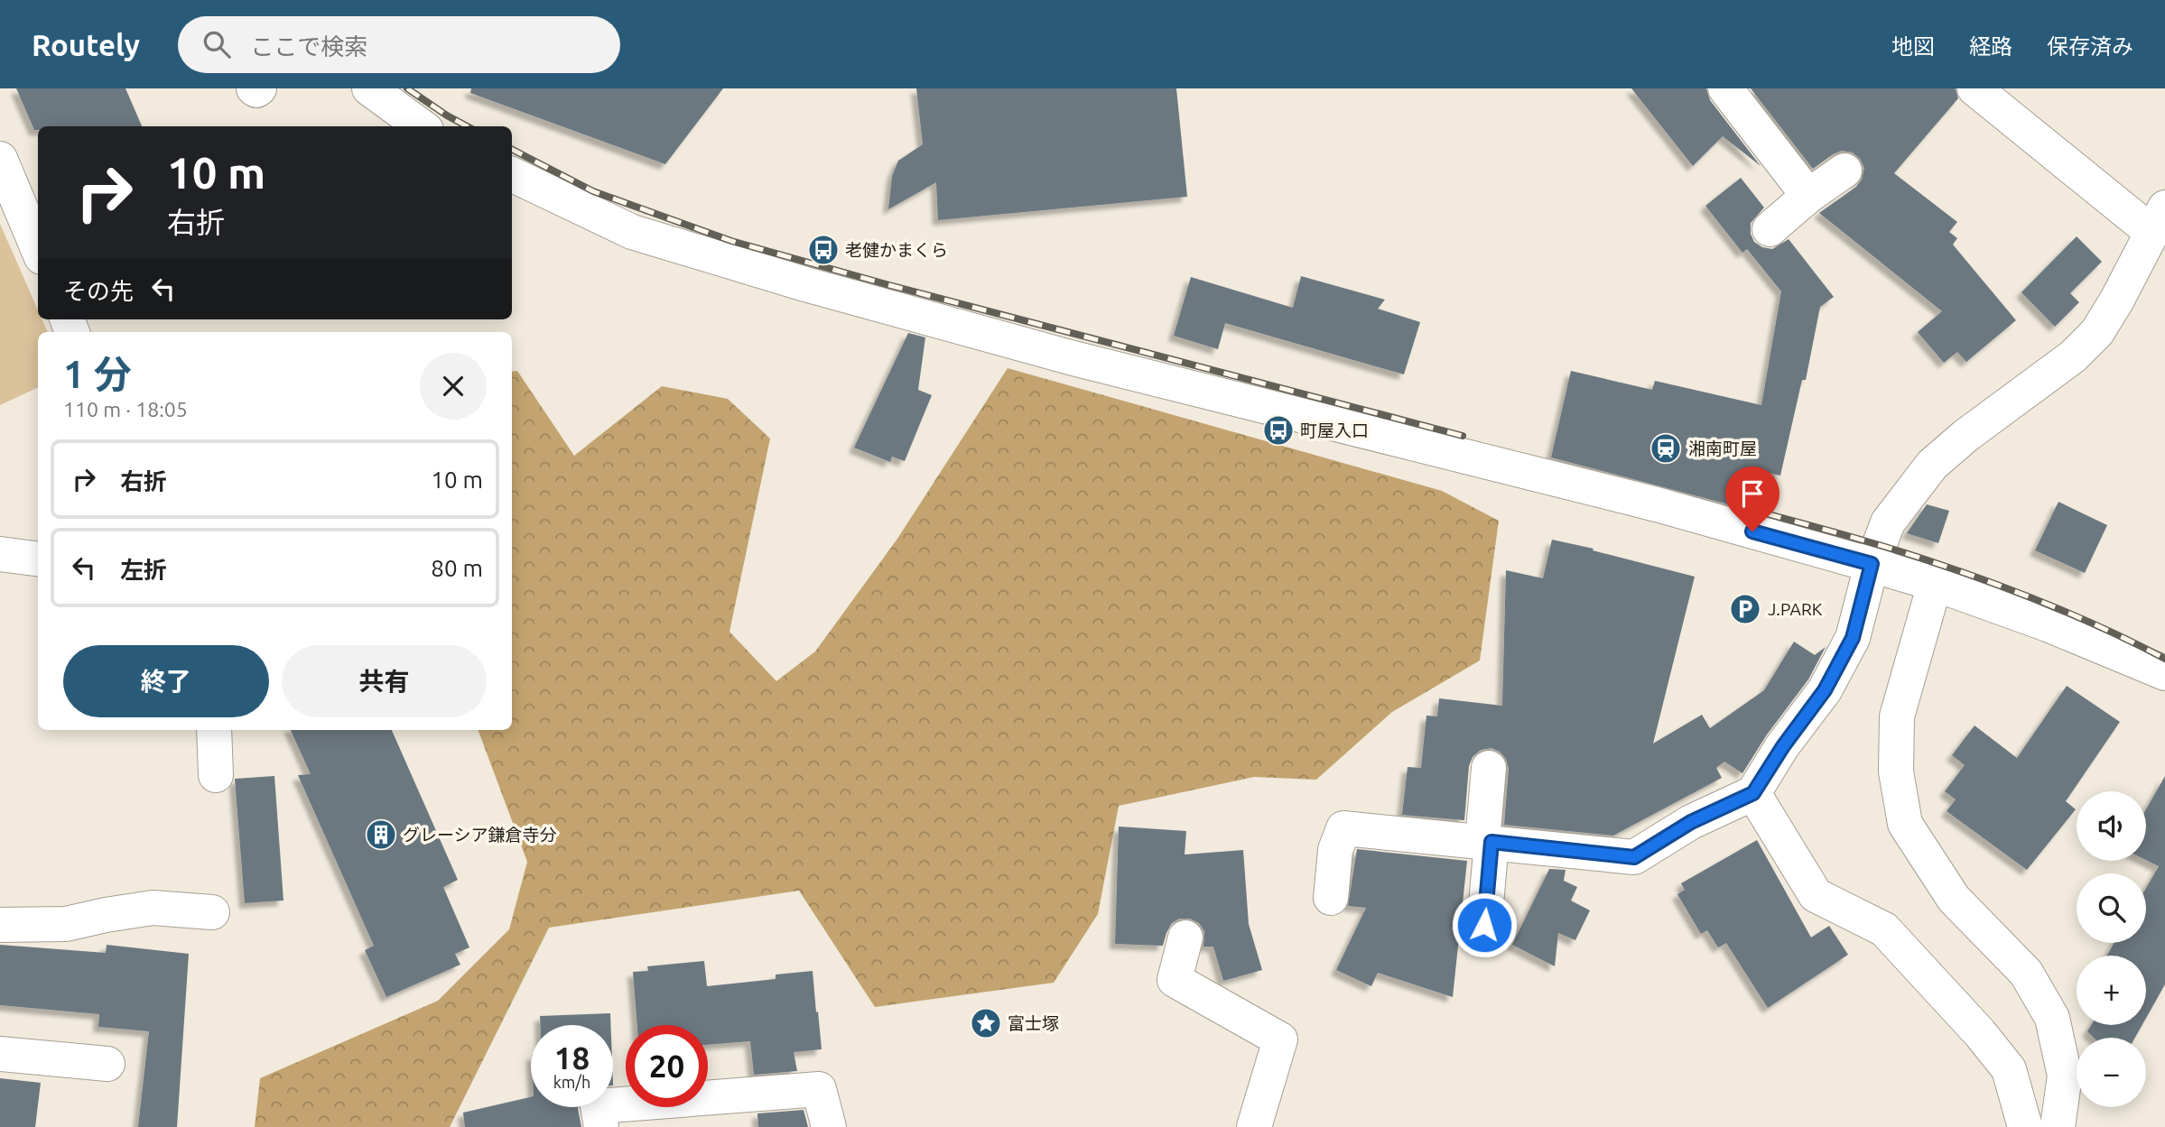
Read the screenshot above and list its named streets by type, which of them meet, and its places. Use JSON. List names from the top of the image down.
{
  "places": {
    "bus stop": ["老健かまくら", "町屋入口"],
    "station": ["湘南町屋"],
    "parking": ["J.PARK"],
    "building": ["グレーシア鎌倉寺分"],
    "place": ["富士塚"]
  },
  "page": {
    "header": "Routely",
    "search": "ここで検索",
    "nav": ["地図", "経路", "保存済み"],
    "turn": ["10 m", "右折"],
    "then": "その先",
    "heading": ["1 分", "110 m · 18:05"],
    "list": [
      {
        "name": "右折",
        "value": "10 m"
      },
      {
        "name": "左折",
        "value": "80 m"
      }
    ],
    "buttons": ["終了", "共有"],
    "map_buttons": ["+", "−"],
    "speed": "18 km/h",
    "limit": "20"
  }
}
